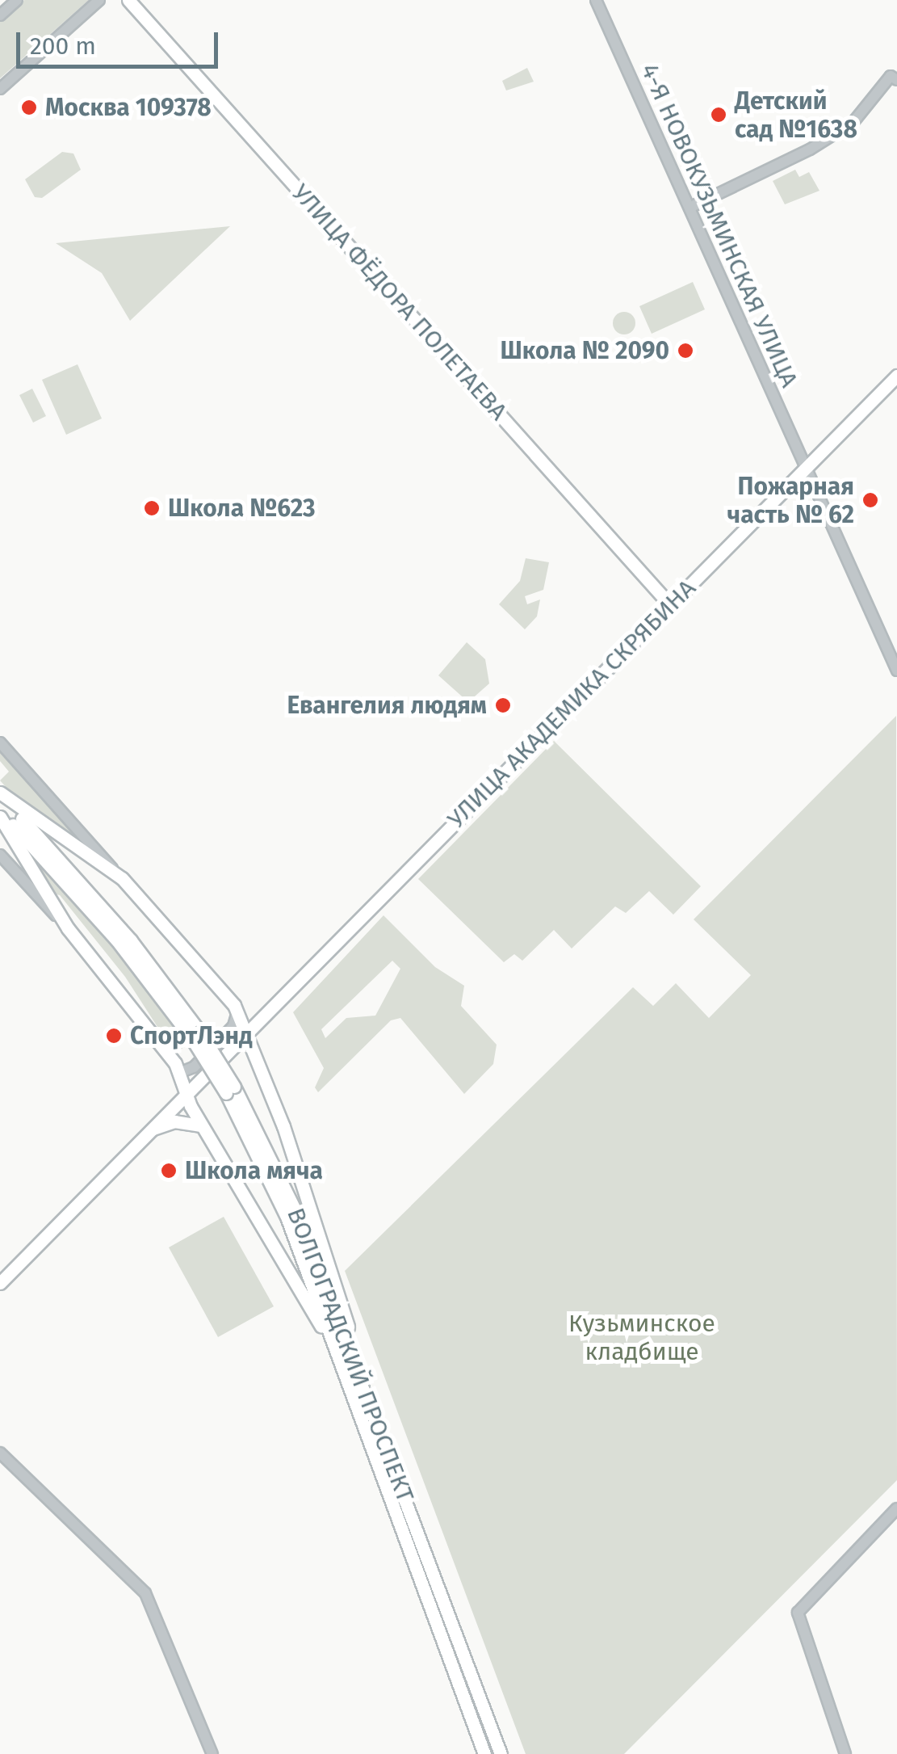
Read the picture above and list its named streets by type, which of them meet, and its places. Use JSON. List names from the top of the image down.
{
  "streets": {
    "main road": ["УЛИЦА ФЁДОРА ПОЛЕТАЕВА", "УЛИЦА АКАДЕМИКА СКРЯБИНА", "ВОЛГОГРАДСКИЙ ПРОСПЕКТ"],
    "street": ["4-Я НОВОКУЗЬМИНСКАЯ УЛИЦА"]
  },
  "crossings": [
    ["4-Я НОВОКУЗЬМИНСКАЯ УЛИЦА", "УЛИЦА АКАДЕМИКА СКРЯБИНА"],
    ["УЛИЦА ФЁДОРА ПОЛЕТАЕВА", "УЛИЦА АКАДЕМИКА СКРЯБИНА"]
  ],
  "parks": ["Кузьминское кладбище"],
  "places": [
    "Москва 109378",
    "Детский сад №1638",
    "Школа № 2090",
    "Пожарная часть № 62",
    "Школа №623",
    "Евангелия людям",
    "СпортЛэнд",
    "Школа мяча"
  ],
  "scale_bar": "200 m"
}
